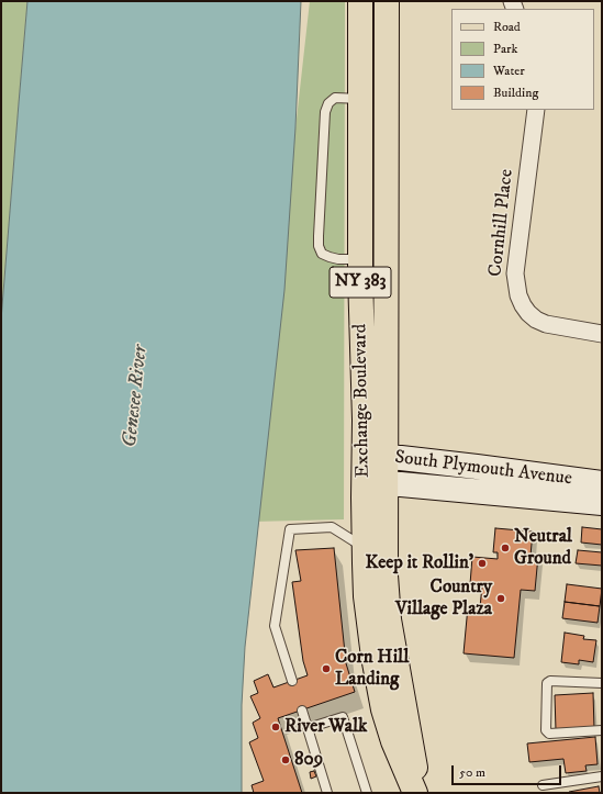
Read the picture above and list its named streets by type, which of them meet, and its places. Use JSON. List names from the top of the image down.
{
  "streets": {
    "main road": ["NY 383", "Exchange Boulevard", "South Plymouth Avenue"],
    "street": ["Cornhill Place"]
  },
  "crossings": [
    ["Exchange Boulevard", "South Plymouth Avenue"]
  ],
  "water": ["Genesee River"],
  "places": [
    "Neutral Ground",
    "Keep it Rollin'",
    "Country Village Plaza",
    "Corn Hill Landing",
    "River Walk",
    "809"
  ],
  "legend": [
    "Road",
    "Park",
    "Water",
    "Building"
  ],
  "scale_bar": "50 m"
}
